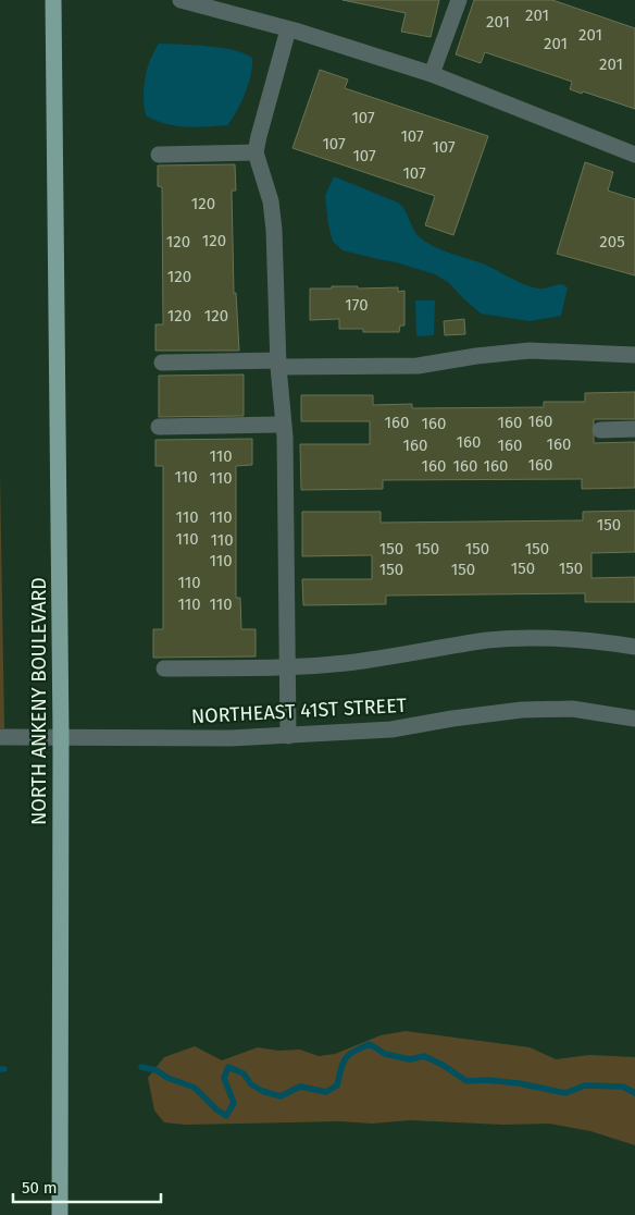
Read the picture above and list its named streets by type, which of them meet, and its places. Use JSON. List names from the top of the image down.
{
  "streets": {
    "main road": ["NORTH ANKENY BOULEVARD"],
    "street": ["NORTHEAST 41ST STREET"]
  },
  "crossings": [
    ["NORTH ANKENY BOULEVARD", "NORTHEAST 41ST STREET"]
  ],
  "house_numbers": [
    "201",
    "201",
    "201",
    "201",
    "201",
    "107",
    "107",
    "107",
    "107",
    "107",
    "107",
    "120",
    "120",
    "120",
    "205",
    "120",
    "170",
    "120",
    "120",
    "160",
    "160",
    "160",
    "160",
    "160",
    "160",
    "160",
    "160",
    "110",
    "160",
    "160",
    "160",
    "160",
    "110",
    "110",
    "110",
    "110",
    "150",
    "110",
    "110",
    "150",
    "150",
    "150",
    "150",
    "110",
    "150",
    "150",
    "150",
    "150",
    "110",
    "110",
    "110"
  ],
  "scale_bar": "50 m"
}
